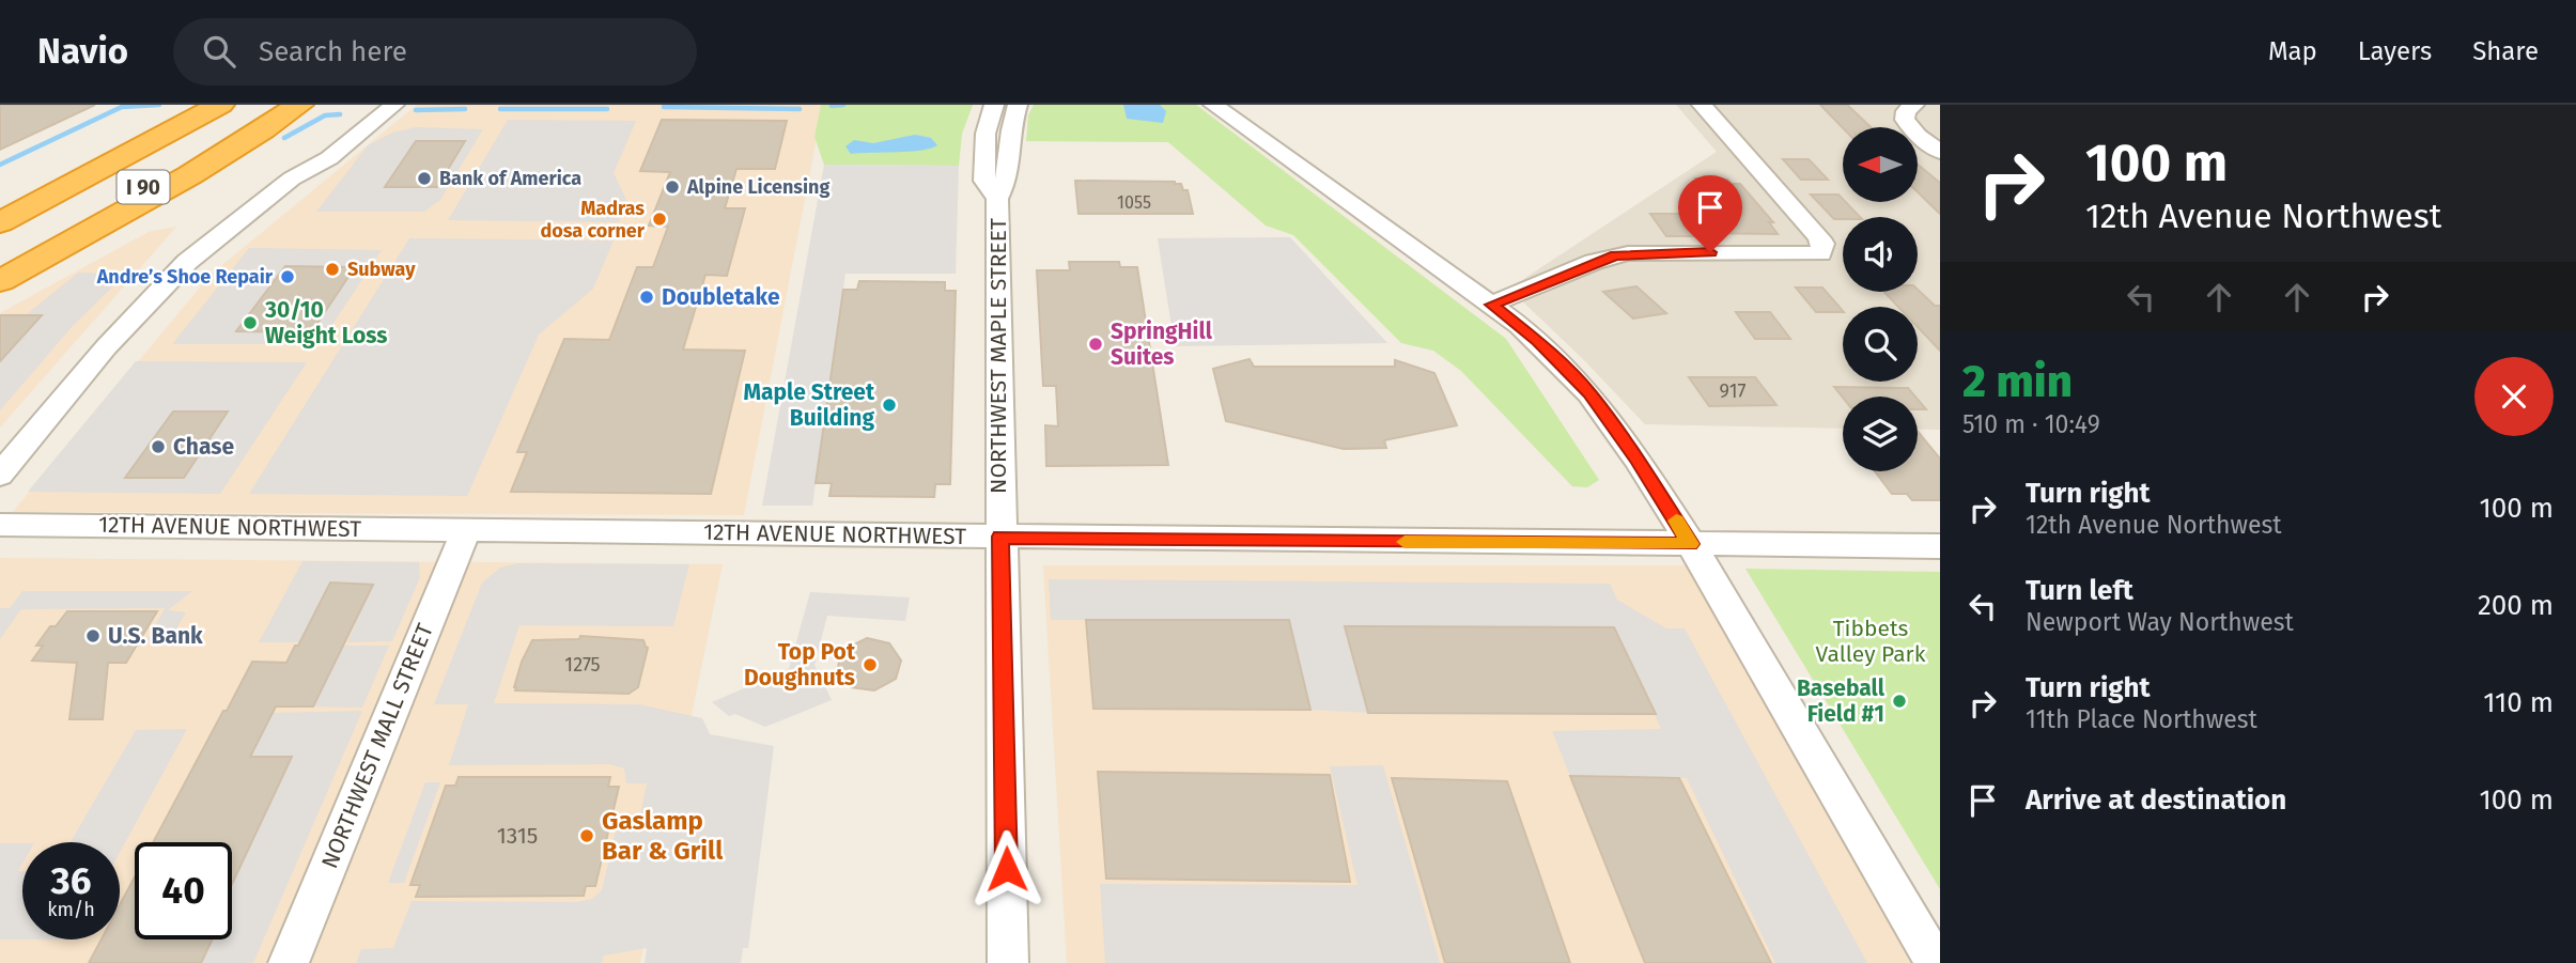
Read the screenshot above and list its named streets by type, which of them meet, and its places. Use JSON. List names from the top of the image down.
{
  "streets": {
    "highway": ["I 90"],
    "street": ["NORTHWEST MAPLE STREET", "12TH AVENUE NORTHWEST", "NORTHWEST MALL STREET"]
  },
  "crossings": [
    ["NORTHWEST MAPLE STREET", "12TH AVENUE NORTHWEST"],
    ["12TH AVENUE NORTHWEST", "NORTHWEST MALL STREET"]
  ],
  "parks": ["Tibbets Valley Park"],
  "places": [
    "Bank of America",
    "Alpine Licensing",
    "Madras dosa corner",
    "Subway",
    "Andre’s Shoe Repair",
    "Doubletake",
    "30/10 Weight Loss",
    "SpringHill Suites",
    "Maple Street Building",
    "Chase",
    "U.S. Bank",
    "Top Pot Doughnuts",
    "Baseball Field #1",
    "Gaslamp Bar & Grill"
  ],
  "house_numbers": [
    "1055",
    "917",
    "1275",
    "1315"
  ],
  "north": "left",
  "page": {
    "header": "Navio",
    "search": "Search here",
    "nav": ["Map", "Layers", "Share"],
    "turn": ["100 m", "12th Avenue Northwest"],
    "heading": ["2 min", "510 m · 10:49"],
    "list": [
      {
        "name": "Turn right",
        "note": "12th Avenue Northwest",
        "value": "100 m"
      },
      {
        "name": "Turn left",
        "note": "Newport Way Northwest",
        "value": "200 m"
      },
      {
        "name": "Turn right",
        "note": "11th Place Northwest",
        "value": "110 m"
      },
      {
        "name": "Arrive at destination",
        "value": "100 m"
      }
    ],
    "speed": "36 km/h",
    "limit": "40"
  }
}
